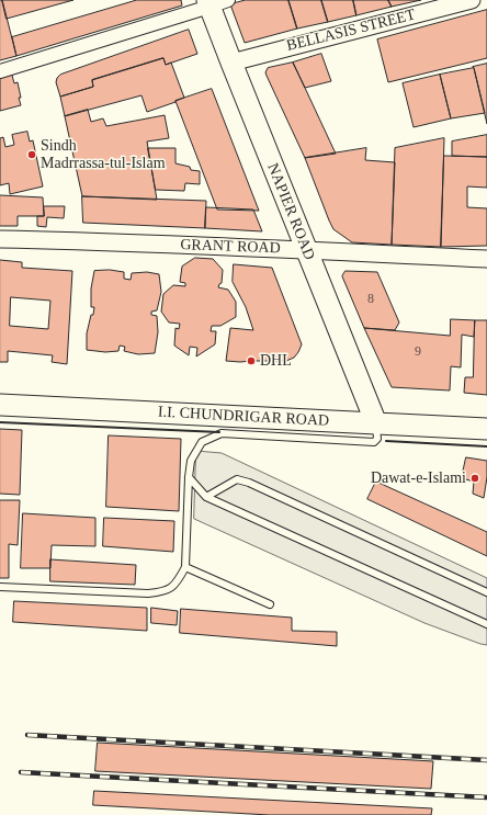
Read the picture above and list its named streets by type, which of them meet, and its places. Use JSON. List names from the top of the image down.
{
  "streets": {
    "main road": ["NAPIER ROAD", "I.I. CHUNDRIGAR ROAD"],
    "street": ["BELLASIS STREET", "GRANT ROAD"]
  },
  "crossings": [
    ["BELLASIS STREET", "NAPIER ROAD"],
    ["NAPIER ROAD", "GRANT ROAD"],
    ["NAPIER ROAD", "I.I. CHUNDRIGAR ROAD"]
  ],
  "places": ["Sindh Madrrassa-tul-Islam", "DHL", "Dawat-e-Islami"],
  "house_numbers": ["8", "9"]
}
